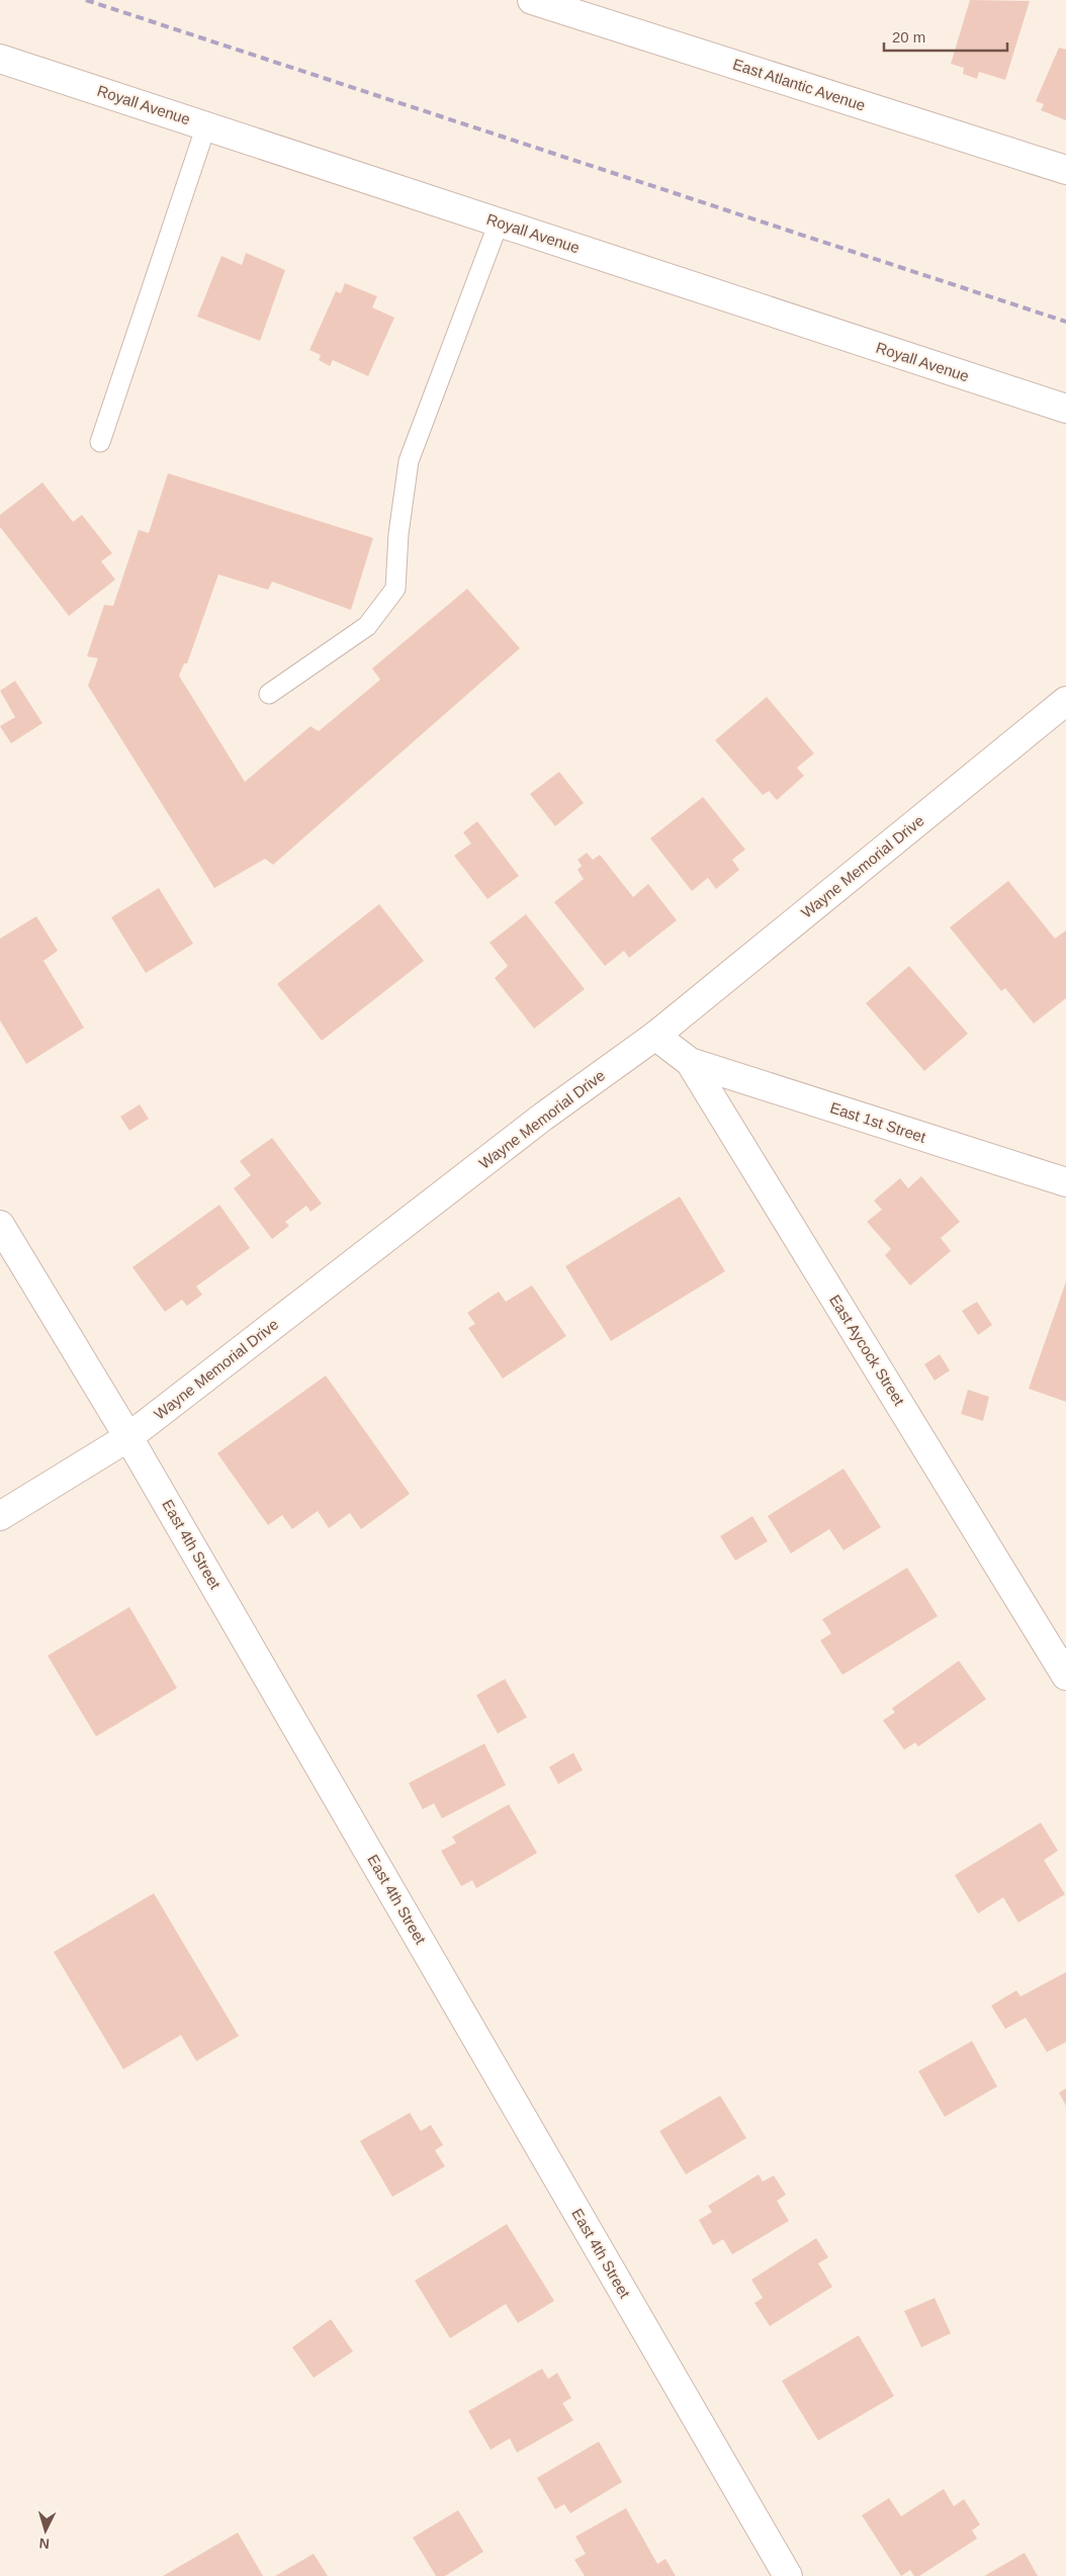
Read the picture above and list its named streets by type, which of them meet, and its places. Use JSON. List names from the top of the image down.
{
  "streets": {
    "street": [
      "East Atlantic Avenue",
      "Royall Avenue",
      "Wayne Memorial Drive",
      "East 1st Street",
      "East Aycock Street",
      "East 4th Street"
    ]
  },
  "crossings": [
    ["Wayne Memorial Drive", "East Aycock Street"],
    ["Wayne Memorial Drive", "East 4th Street"],
    ["East 1st Street", "East Aycock Street"]
  ],
  "scale_bar": "20 m",
  "north": "bottom"
}
